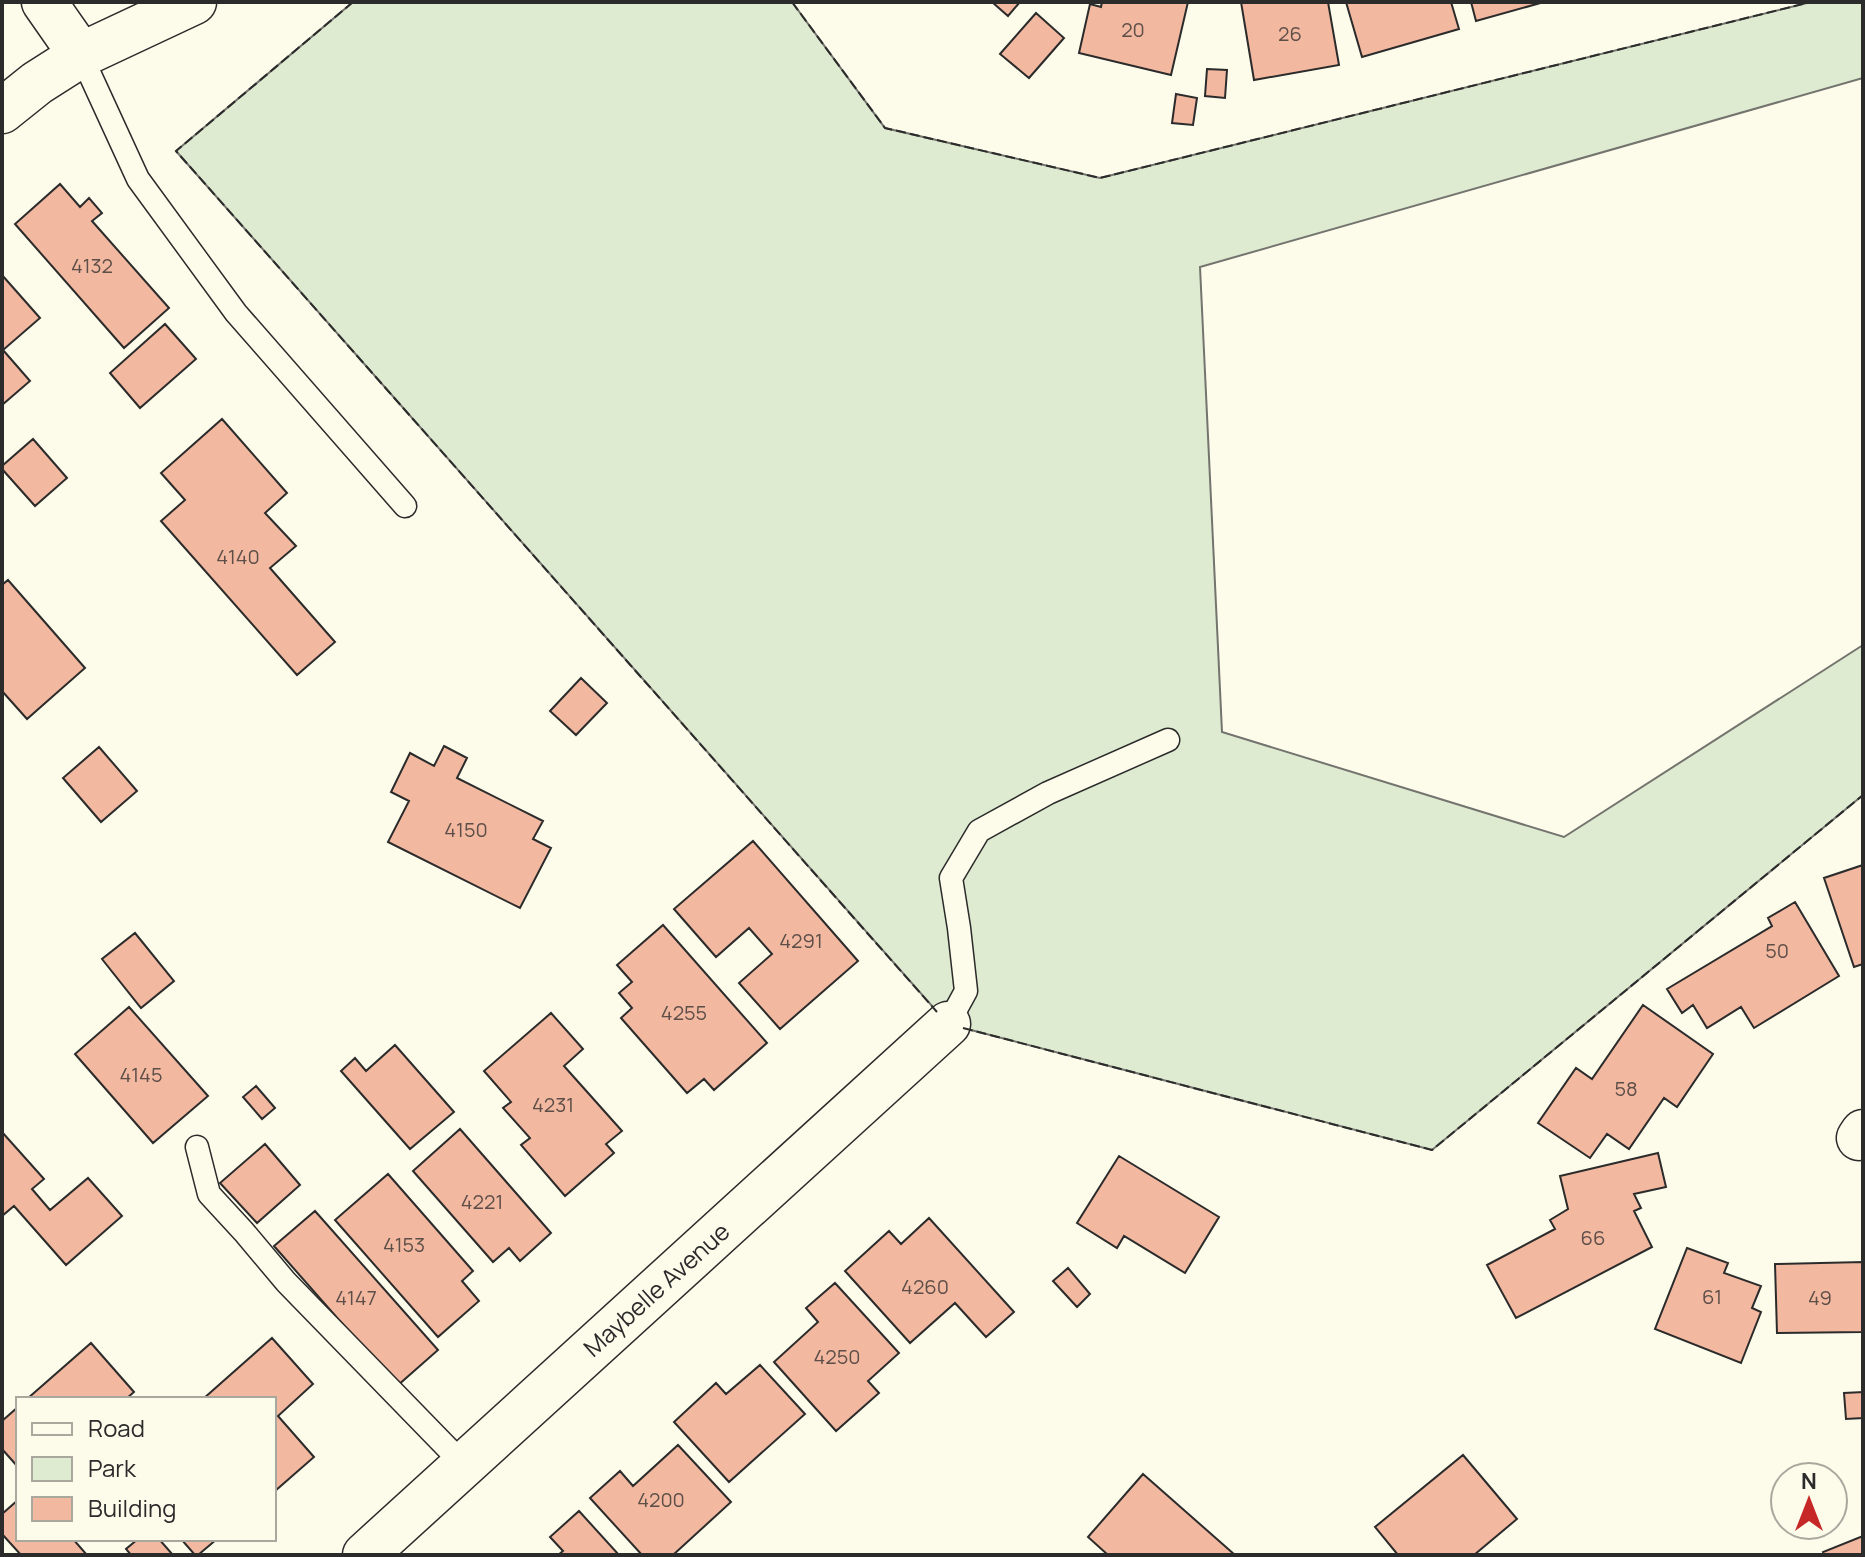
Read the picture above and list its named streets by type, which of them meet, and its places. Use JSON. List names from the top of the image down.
{
  "streets": {
    "street": ["Maybelle Avenue"]
  },
  "house_numbers": [
    "20",
    "26",
    "4132",
    "4140",
    "4150",
    "4291",
    "50",
    "4255",
    "4145",
    "58",
    "4231",
    "4221",
    "66",
    "4153",
    "4260",
    "61",
    "4147",
    "49",
    "4250",
    "4200"
  ],
  "legend": ["Road", "Park", "Building"],
  "north": "top"
}
